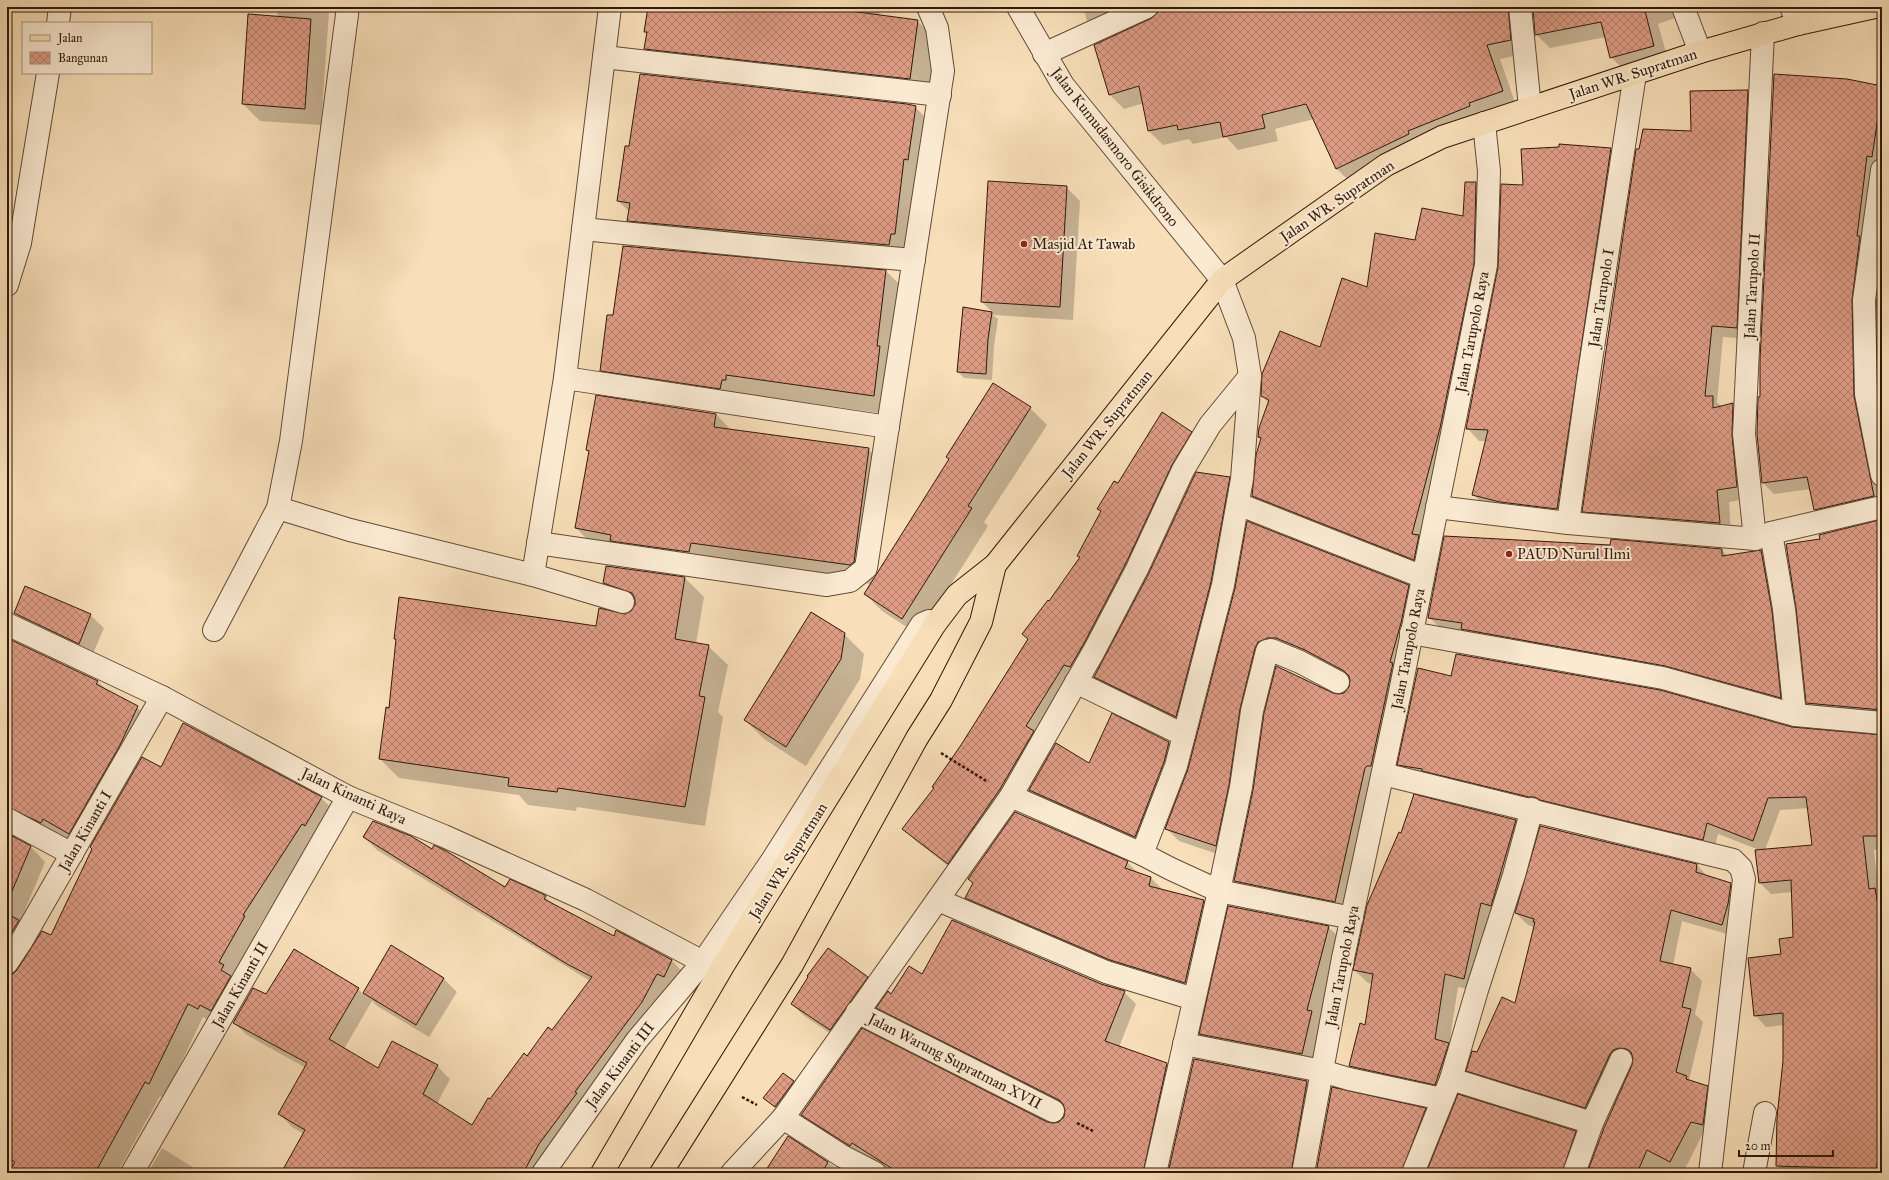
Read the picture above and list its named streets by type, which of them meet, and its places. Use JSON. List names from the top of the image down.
{
  "streets": {
    "main road": ["Jalan WR. Supratman"],
    "street": [
      "Jalan Kumudasmoro Gisikdrono",
      "Jalan Tarupolo II",
      "Jalan Tarupolo I",
      "Jalan Tarupolo Raya",
      "Jalan Kinanti Raya",
      "Jalan Kinanti I",
      "Jalan Kinanti II",
      "Jalan Warung Supratman XVII",
      "Jalan Kinanti III"
    ]
  },
  "crossings": [
    ["Jalan WR. Supratman", "Jalan Kumudasmoro Gisikdrono"],
    ["Jalan WR. Supratman", "Jalan Tarupolo II"],
    ["Jalan WR. Supratman", "Jalan Tarupolo I"],
    ["Jalan WR. Supratman", "Jalan Tarupolo Raya"],
    ["Jalan WR. Supratman", "Jalan Kinanti III"],
    ["Jalan Kinanti Raya", "Jalan Kinanti I"],
    ["Jalan Kinanti Raya", "Jalan Kinanti II"],
    ["Jalan Kinanti Raya", "Jalan Kinanti III"]
  ],
  "places": ["Masjid At Tawab", "PAUD Nurul Ilmi"],
  "legend": ["Jalan", "Bangunan"],
  "scale_bar": "20 m"
}
